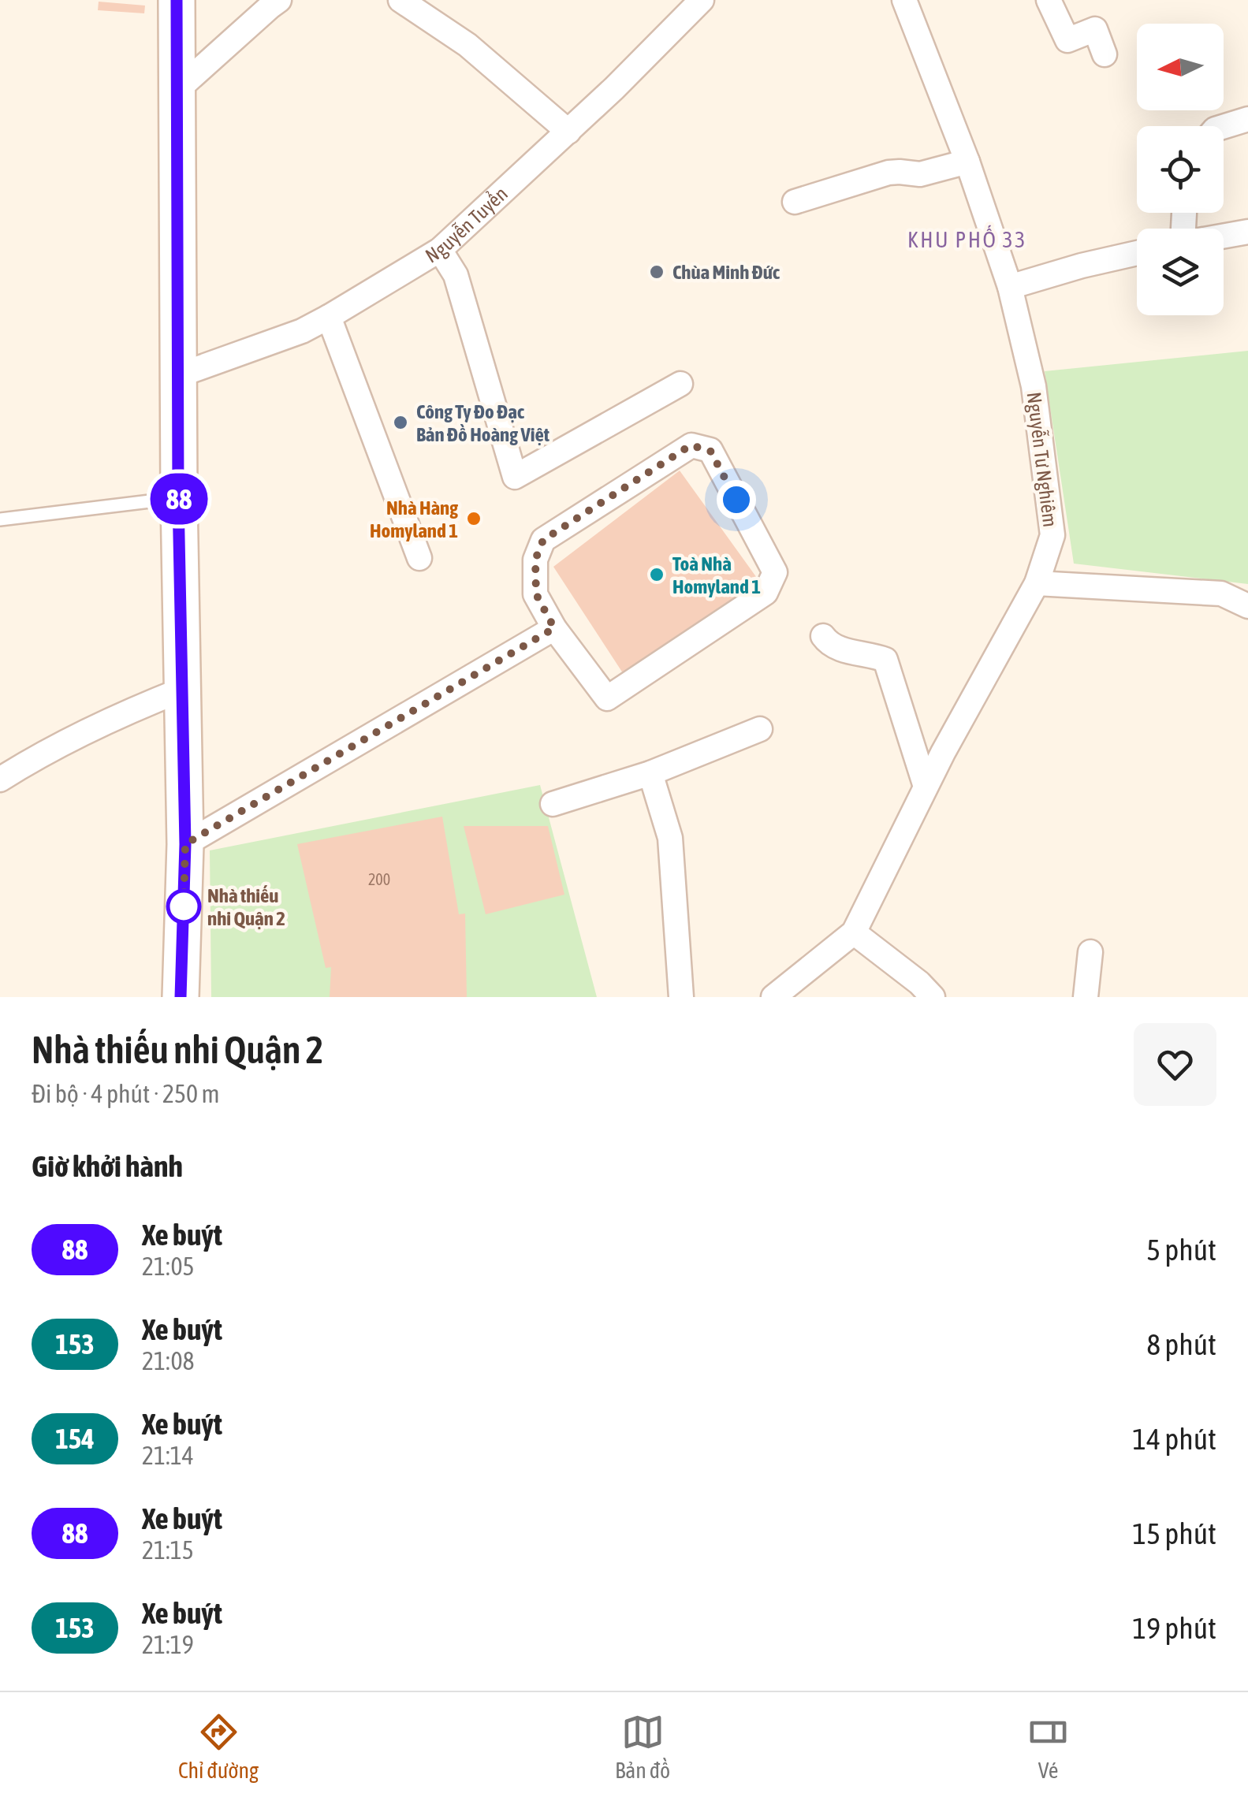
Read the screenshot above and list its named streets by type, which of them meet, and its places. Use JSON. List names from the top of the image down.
{
  "streets": {
    "street": ["Nguyễn Tuyển", "Nguyễn Tư Nghiêm"]
  },
  "districts": ["KHU PHỐ 33"],
  "places": [
    "Chùa Minh Đức",
    "Công Ty Đo Đạc Bản Đồ Hoàng Việt",
    "Nhà Hàng Homyland 1",
    "Toà Nhà Homyland 1",
    "Nhà thiếu nhi Quận 2"
  ],
  "lines": ["bus line 88"],
  "house_numbers": ["200"],
  "north": "left",
  "page": {
    "on_map": "88",
    "heading": [
      ["Nhà thiếu nhi Quận 2", "Đi bộ · 4 phút · 250 m"],
      "Giờ khởi hành"
    ],
    "list": [
      {
        "mark": "88",
        "name": "Xe buýt",
        "note": "21:05",
        "value": "5 phút"
      },
      {
        "mark": "153",
        "name": "Xe buýt",
        "note": "21:08",
        "value": "8 phút"
      },
      {
        "mark": "154",
        "name": "Xe buýt",
        "note": "21:14",
        "value": "14 phút"
      },
      {
        "mark": "88",
        "name": "Xe buýt",
        "note": "21:15",
        "value": "15 phút"
      },
      {
        "mark": "153",
        "name": "Xe buýt",
        "note": "21:19",
        "value": "19 phút"
      }
    ],
    "tabs": ["Chỉ đường", "Bản đồ", "Vé"]
  }
}
